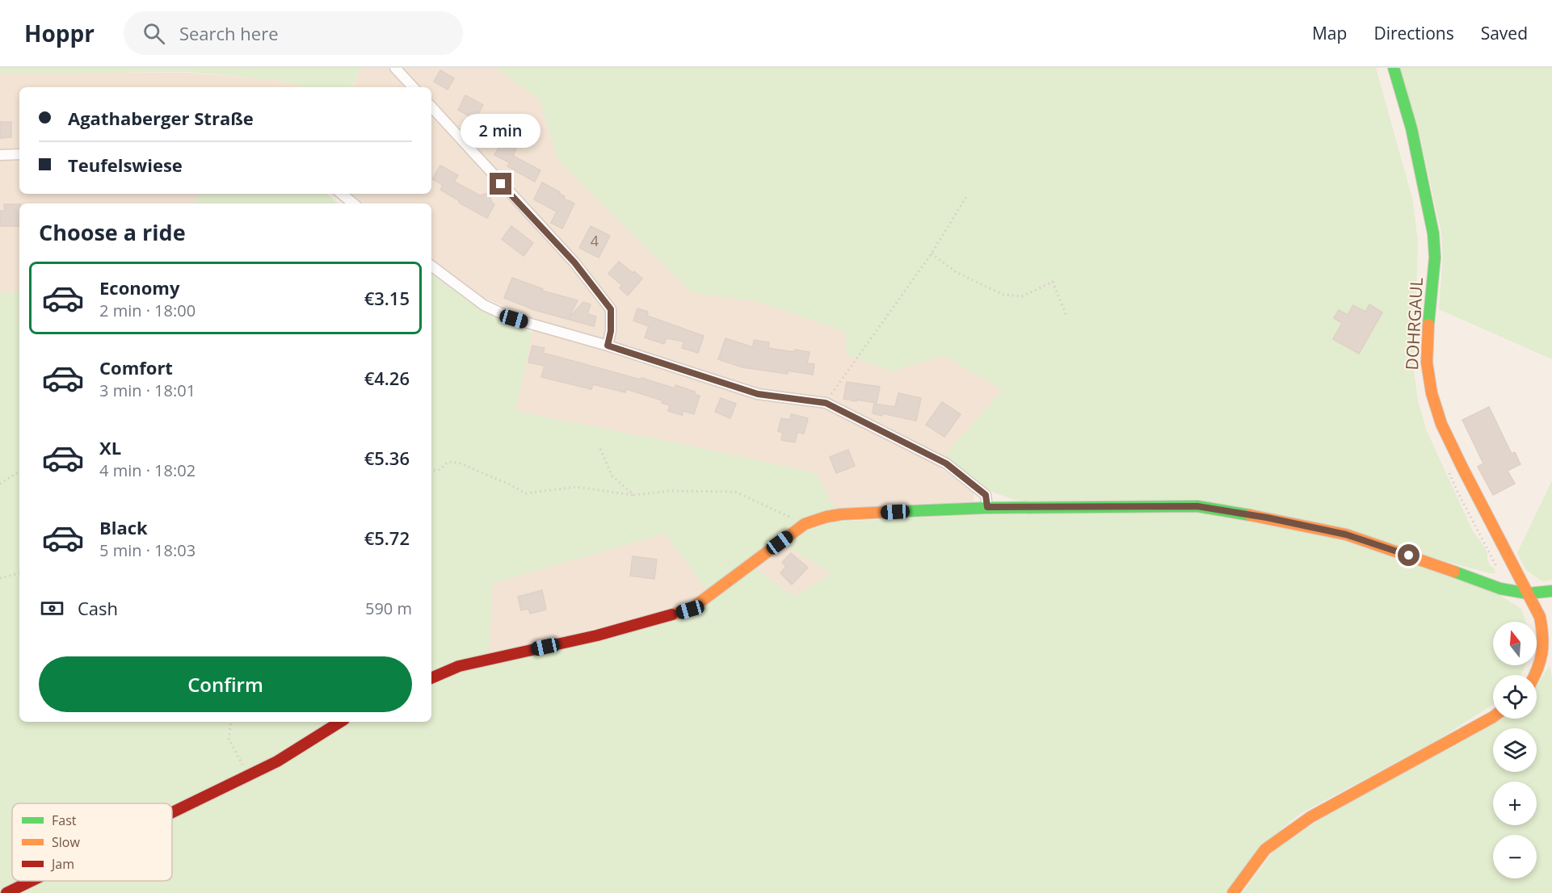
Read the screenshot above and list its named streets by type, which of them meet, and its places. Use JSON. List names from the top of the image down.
{
  "streets": {
    "street": ["DOHRGAUL"]
  },
  "house_numbers": ["4"],
  "legend": ["Fast", "Slow", "Jam"],
  "north": "top",
  "page": {
    "header": "Hoppr",
    "search": "Search here",
    "nav": ["Map", "Directions", "Saved"],
    "banner": ["Agathaberger Straße", "Teufelswiese"],
    "bubble": "2 min",
    "heading": "Choose a ride",
    "list": [
      {
        "name": "Economy",
        "note": "2 min · 18:00",
        "value": "€3.15"
      },
      {
        "name": "Comfort",
        "note": "3 min · 18:01",
        "value": "€4.26"
      },
      {
        "name": "XL",
        "note": "4 min · 18:02",
        "value": "€5.36"
      },
      {
        "name": "Black",
        "note": "5 min · 18:03",
        "value": "€5.72"
      }
    ],
    "pay": ["Cash", "590 m"],
    "map_buttons": ["+", "−"],
    "buttons": "Confirm"
  }
}
